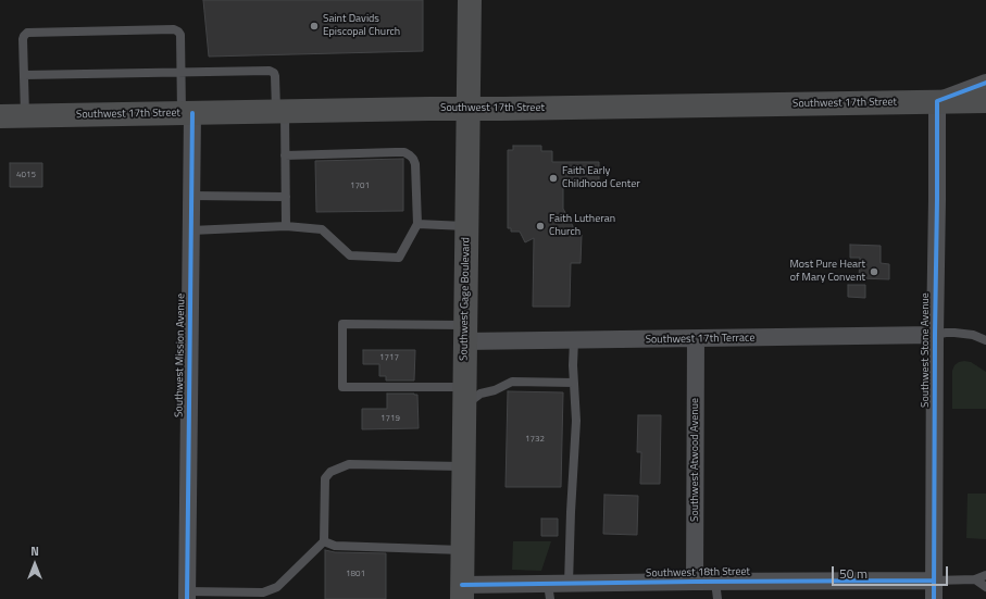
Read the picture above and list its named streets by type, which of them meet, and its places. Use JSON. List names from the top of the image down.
{
  "streets": {
    "main road": ["Southwest 17th Street", "Southwest Gage Boulevard"],
    "street": [
      "Southwest 17th Terrace",
      "Southwest Stone Avenue",
      "Southwest Mission Avenue",
      "Southwest Atwood Avenue",
      "Southwest 18th Street"
    ]
  },
  "crossings": [
    ["Southwest 17th Street", "Southwest Gage Boulevard"],
    ["Southwest 17th Street", "Southwest Stone Avenue"],
    ["Southwest 17th Street", "Southwest Mission Avenue"],
    ["Southwest Gage Boulevard", "Southwest 17th Terrace"],
    ["Southwest Gage Boulevard", "Southwest 18th Street"],
    ["Southwest 17th Terrace", "Southwest Stone Avenue"],
    ["Southwest 17th Terrace", "Southwest Atwood Avenue"],
    ["Southwest Stone Avenue", "Southwest 18th Street"],
    ["Southwest Atwood Avenue", "Southwest 18th Street"]
  ],
  "places": [
    "Saint Davids Episcopal Church",
    "Faith Early Childhood Center",
    "Faith Lutheran Church",
    "Most Pure Heart of Mary Convent"
  ],
  "house_numbers": [
    "4015",
    "1701",
    "1717",
    "1719",
    "1732",
    "1801"
  ],
  "scale_bar": "50 m",
  "north": "top"
}
